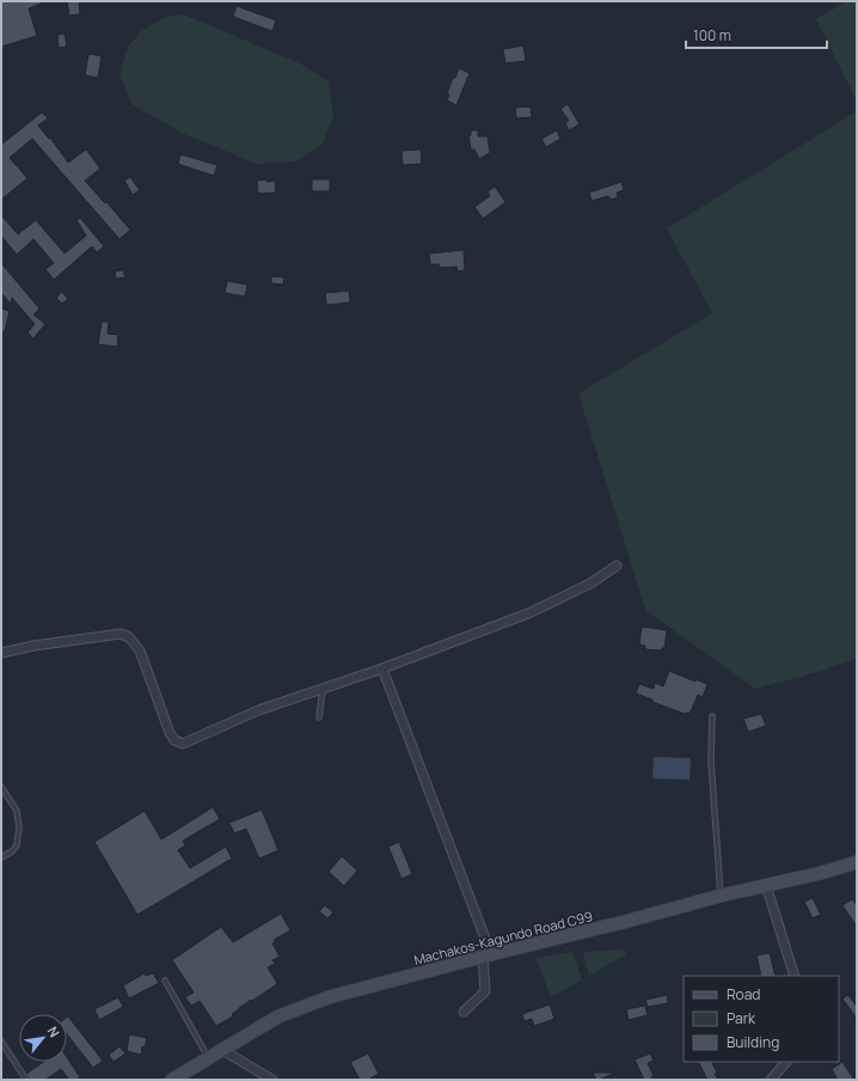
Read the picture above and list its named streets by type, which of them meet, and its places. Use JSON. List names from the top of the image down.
{
  "streets": {
    "main road": ["Machakos-Kagundo Road C99"]
  },
  "legend": ["Road", "Park", "Building"],
  "scale_bar": "100 m",
  "north": "top right"
}
